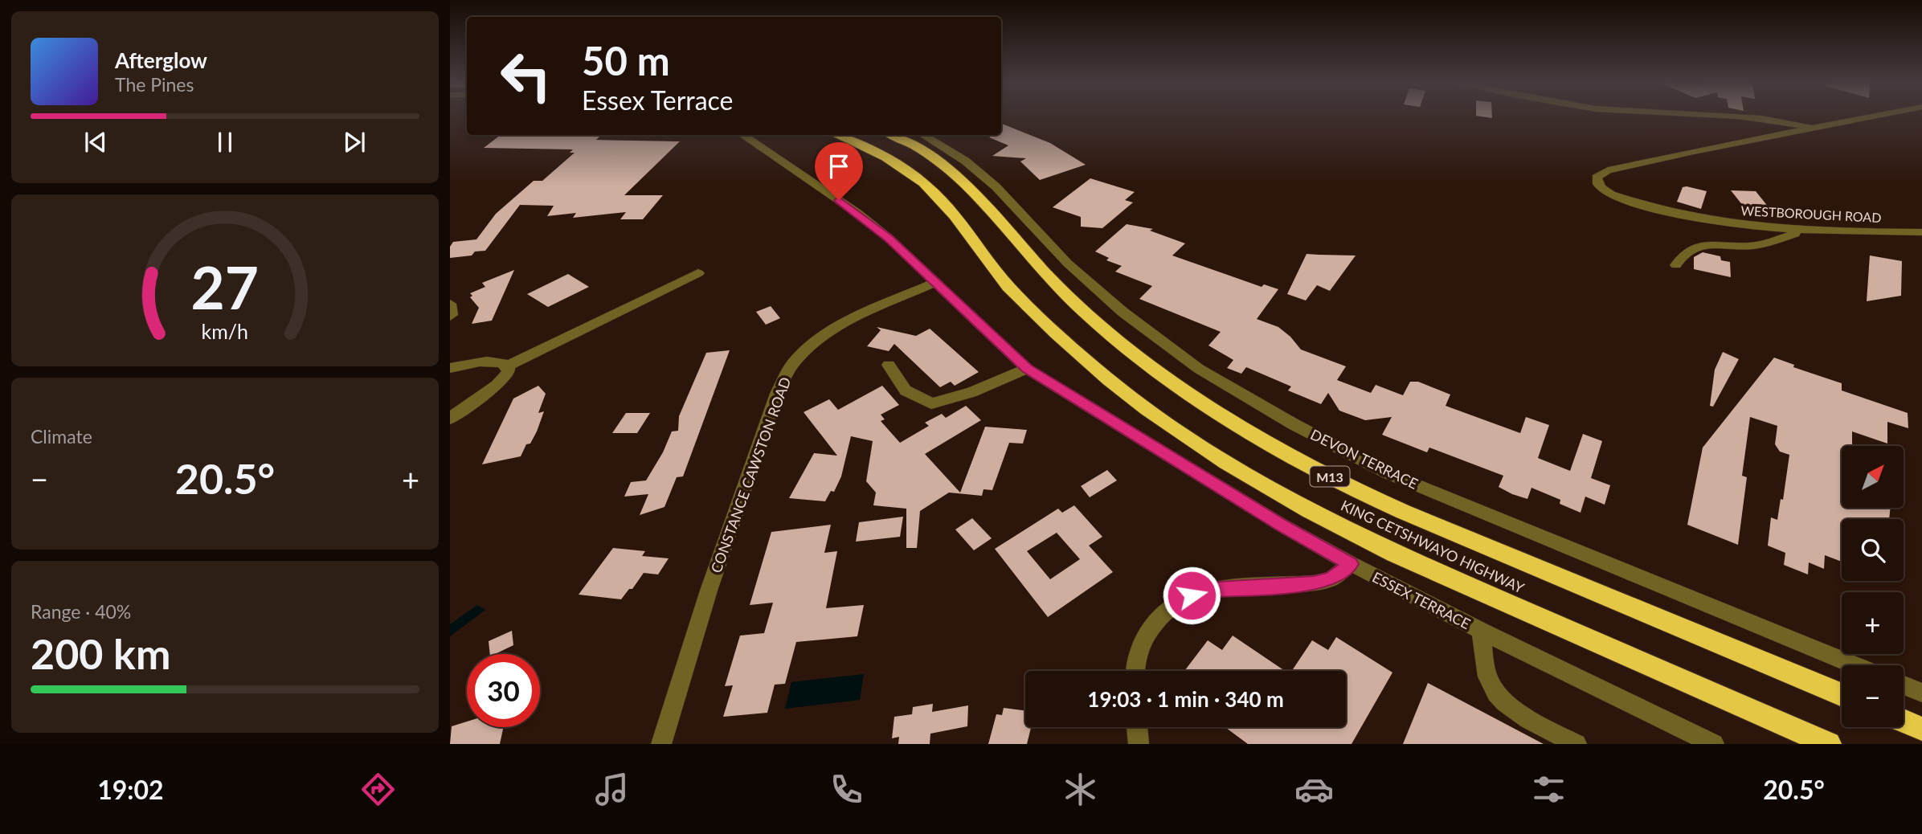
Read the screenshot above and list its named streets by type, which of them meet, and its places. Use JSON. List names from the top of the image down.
{
  "streets": {
    "highway": ["M13", "KING CETSHWAYO HIGHWAY"],
    "street": [
      "WESTBOROUGH ROAD",
      "DEVON TERRACE",
      "CONSTANCE CAWSTON ROAD",
      "ESSEX TERRACE"
    ]
  },
  "crossings": [
    ["CONSTANCE CAWSTON ROAD", "ESSEX TERRACE"]
  ],
  "north": "top right",
  "page": {
    "turn": ["50 m", "Essex Terrace"],
    "song": ["Afterglow", "The Pines"],
    "tile": [
      "Climate",
      ["Range · 40%", "200 km"]
    ],
    "map_buttons": ["+", "−"],
    "heat": ["−", "20.5°", "+"],
    "limit": "30",
    "trip": "19:03 · 1 min · 340 m",
    "tabs": ["19:02", "20.5°"],
    "gauge": ["27", "km/h"]
  }
}
